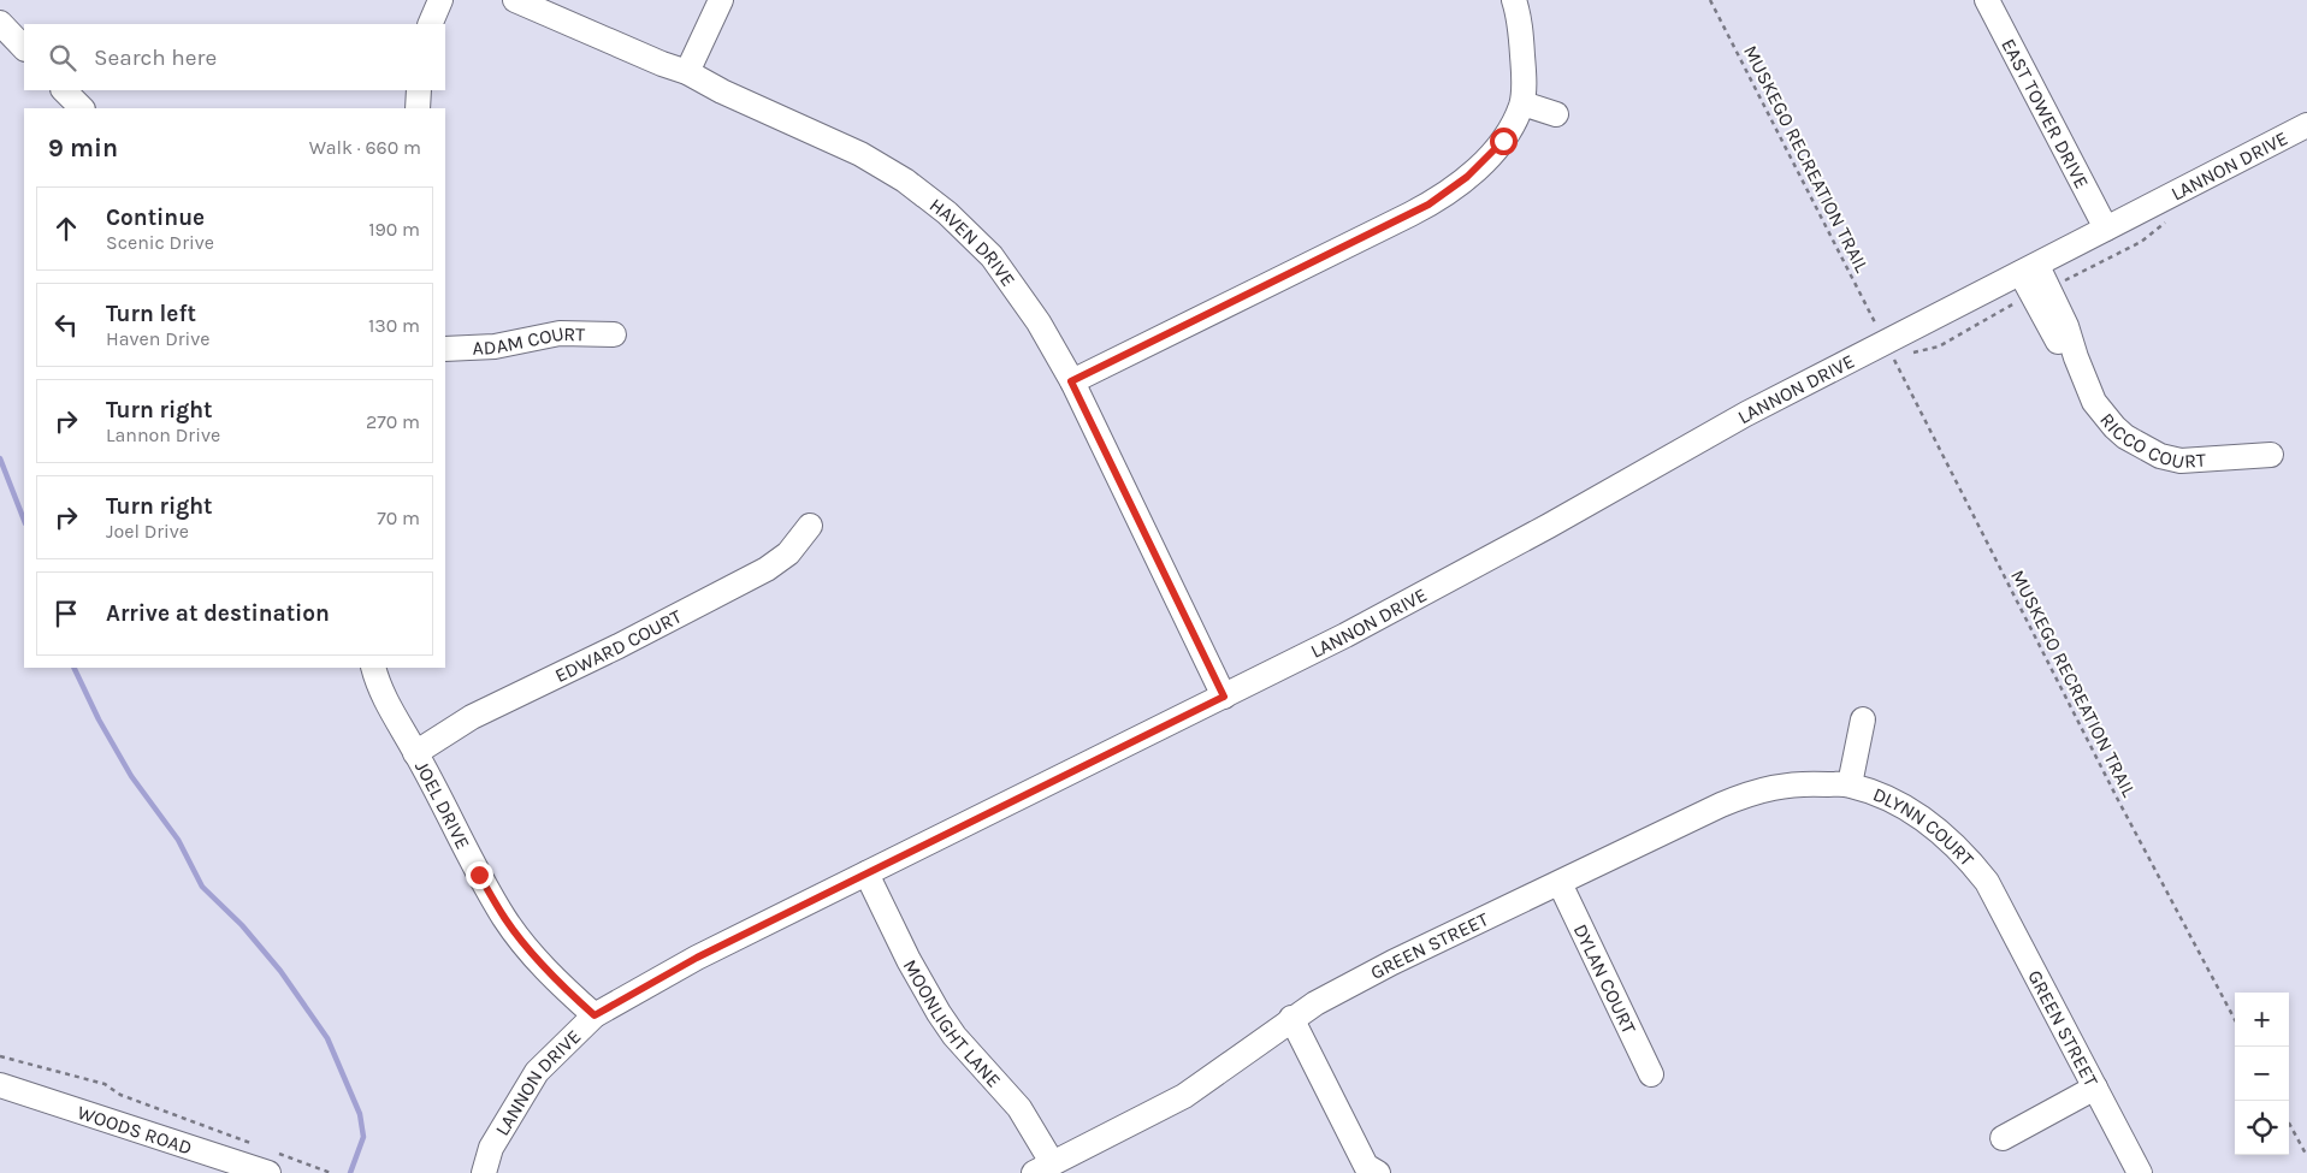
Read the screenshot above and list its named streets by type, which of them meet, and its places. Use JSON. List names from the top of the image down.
{
  "streets": {
    "street": [
      "EAST TOWER DRIVE",
      "LANNON DRIVE",
      "HAVEN DRIVE",
      "ADAM COURT",
      "RICCO COURT",
      "EDWARD COURT",
      "JOEL DRIVE",
      "DLYNN COURT",
      "GREEN STREET",
      "DYLAN COURT",
      "MOONLIGHT LANE",
      "WOODS ROAD"
    ],
    "path": ["MUSKEGO RECREATION TRAIL"]
  },
  "crossings": [
    ["EAST TOWER DRIVE", "LANNON DRIVE"],
    ["LANNON DRIVE", "HAVEN DRIVE"],
    ["LANNON DRIVE", "RICCO COURT"],
    ["LANNON DRIVE", "JOEL DRIVE"],
    ["LANNON DRIVE", "MOONLIGHT LANE"],
    ["EDWARD COURT", "JOEL DRIVE"],
    ["DLYNN COURT", "GREEN STREET"],
    ["GREEN STREET", "DYLAN COURT"],
    ["GREEN STREET", "MOONLIGHT LANE"]
  ],
  "page": {
    "search": "Search here",
    "heading": ["9 min", "Walk · 660 m"],
    "list": [
      ["Continue", "Scenic Drive", "190 m"],
      ["Turn left", "Haven Drive", "130 m"],
      ["Turn right", "Lannon Drive", "270 m"],
      ["Turn right", "Joel Drive", "70 m"],
      "Arrive at destination"
    ],
    "map_buttons": ["+", "−"]
  }
}
